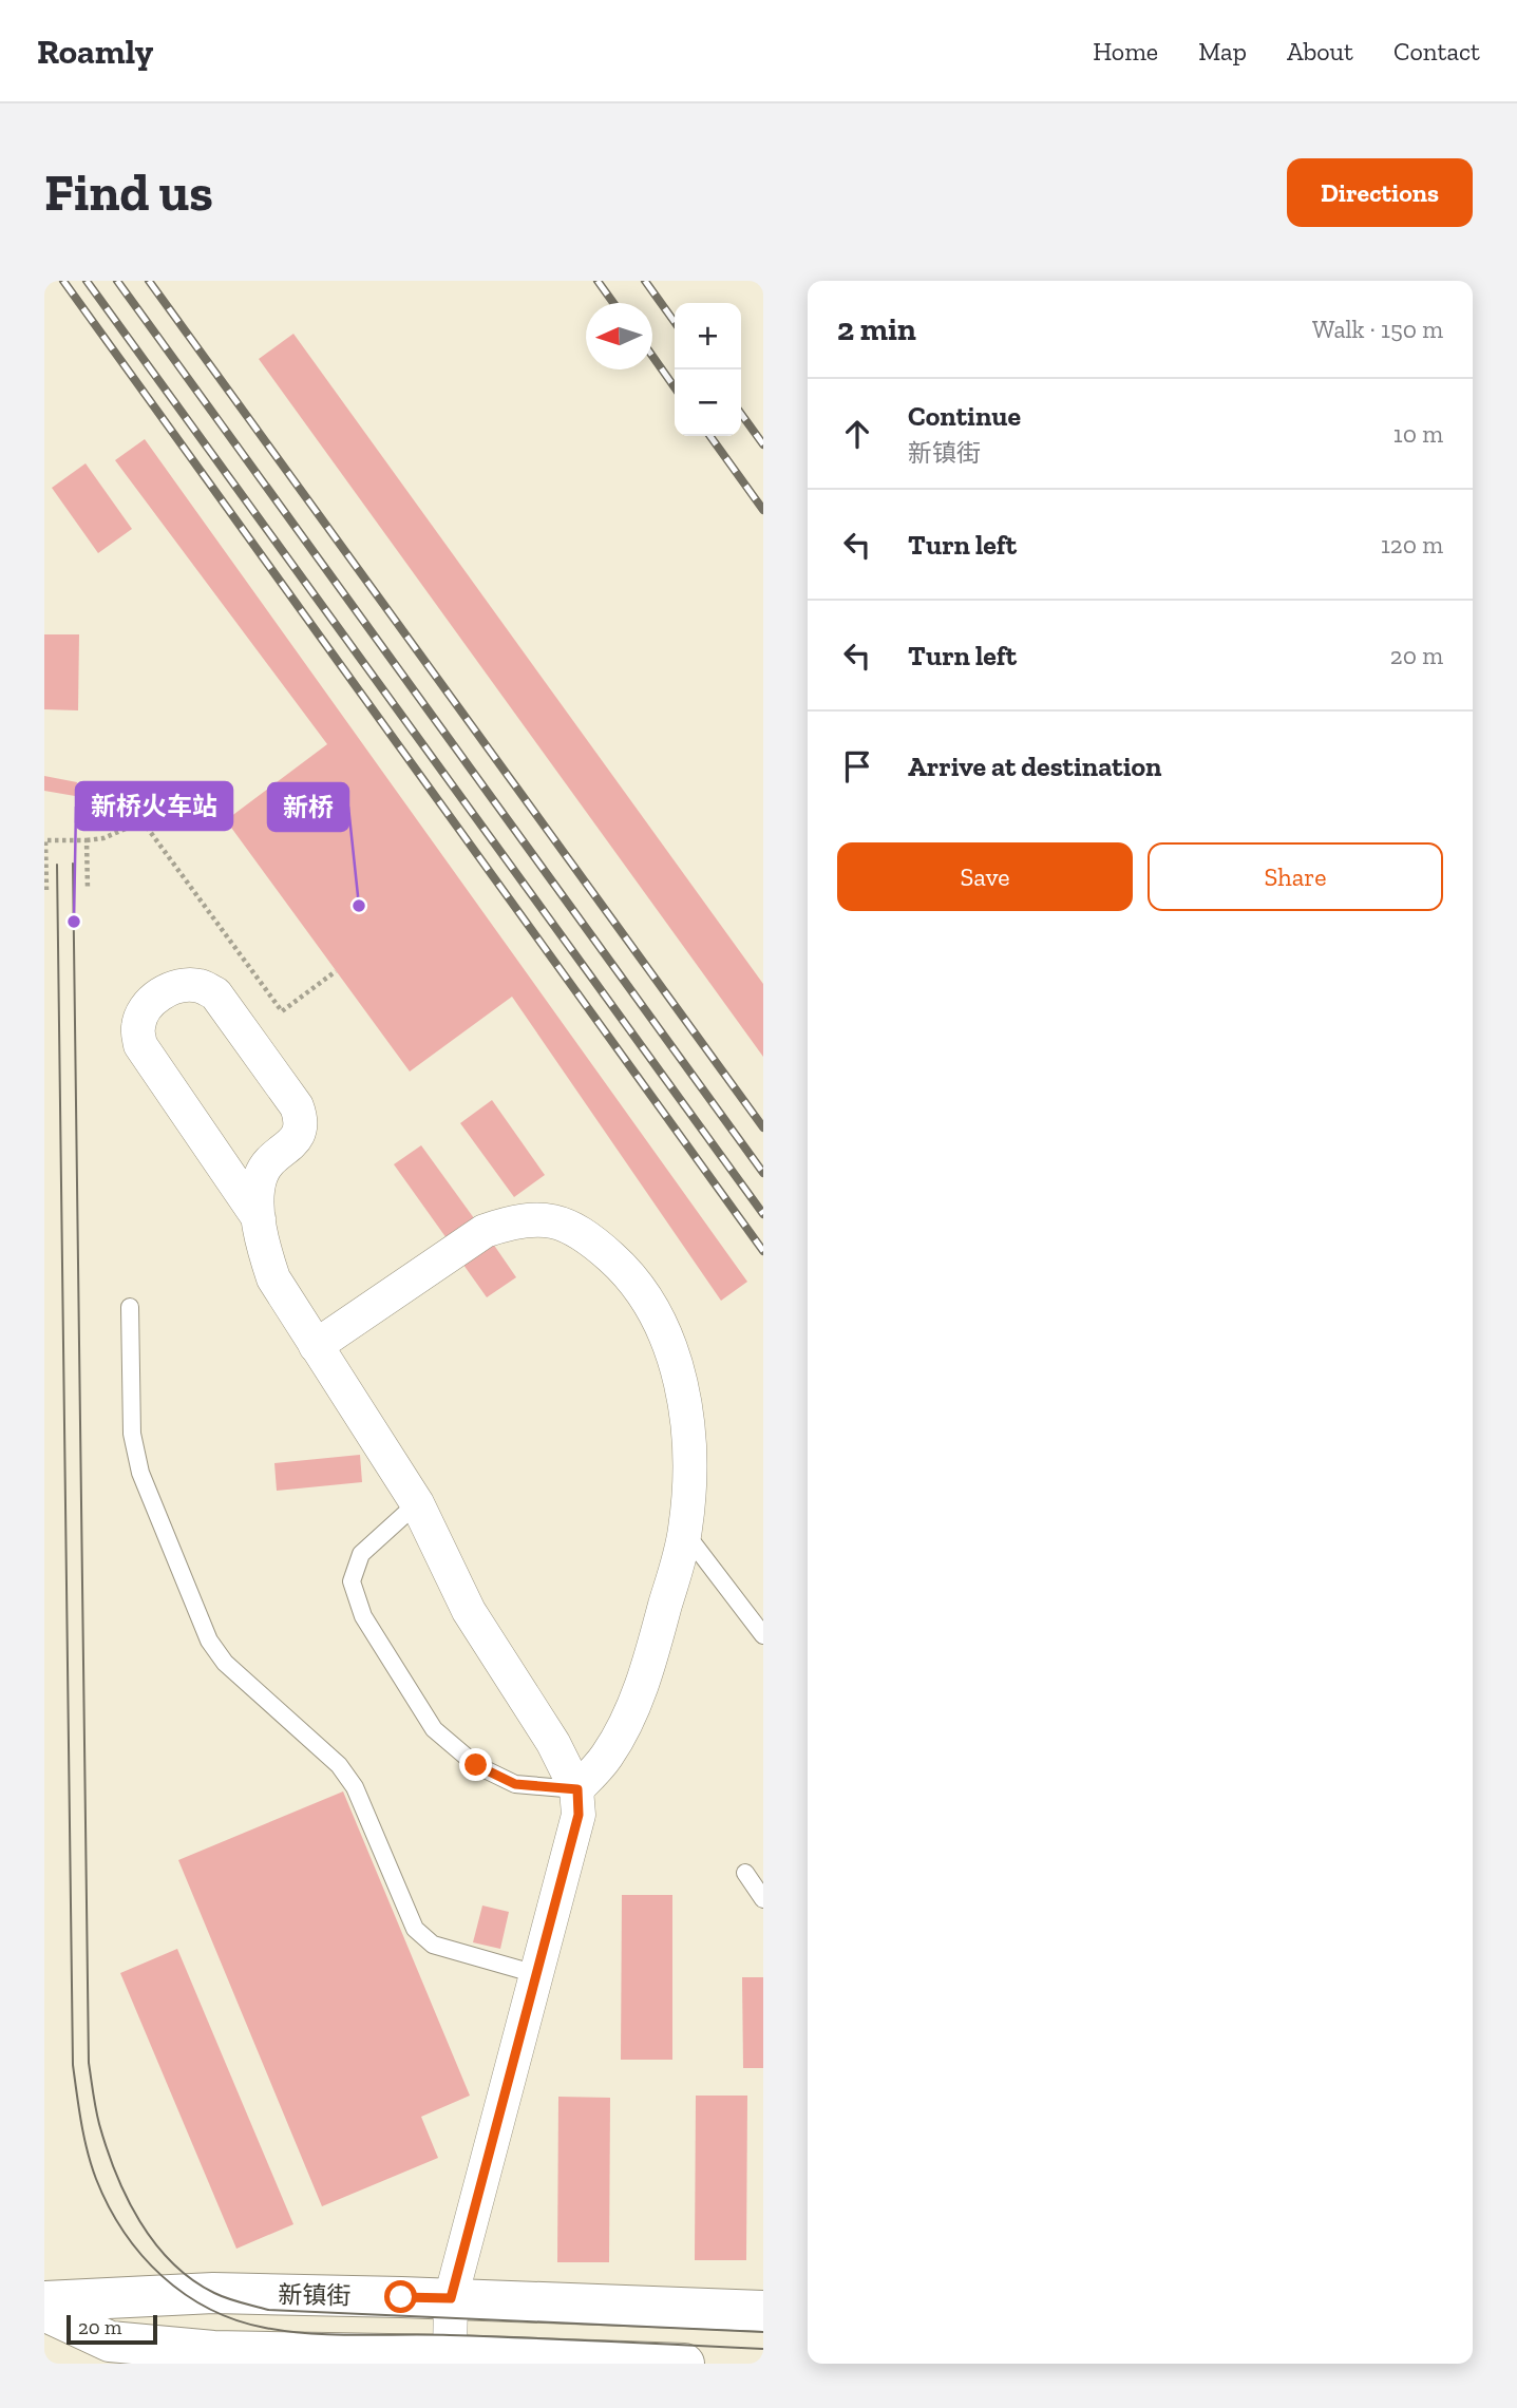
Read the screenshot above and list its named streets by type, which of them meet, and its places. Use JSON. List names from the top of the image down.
{
  "streets": {
    "street": ["新镇街"]
  },
  "places": ["新桥", "新桥火车站"],
  "scale_bar": "20 m",
  "north": "left",
  "page": {
    "header": "Roamly",
    "nav": [
      "Home",
      "Map",
      "About",
      "Contact"
    ],
    "buttons": [
      "Directions",
      ["Save", "Share"]
    ],
    "title": "Find us",
    "heading": ["2 min", "Walk · 150 m"],
    "map_buttons": ["+", "−"],
    "list": [
      ["Continue", "新镇街", "10 m"],
      ["Turn left", "120 m"],
      ["Turn left", "20 m"],
      "Arrive at destination"
    ],
    "scale": "20 m"
  }
}
